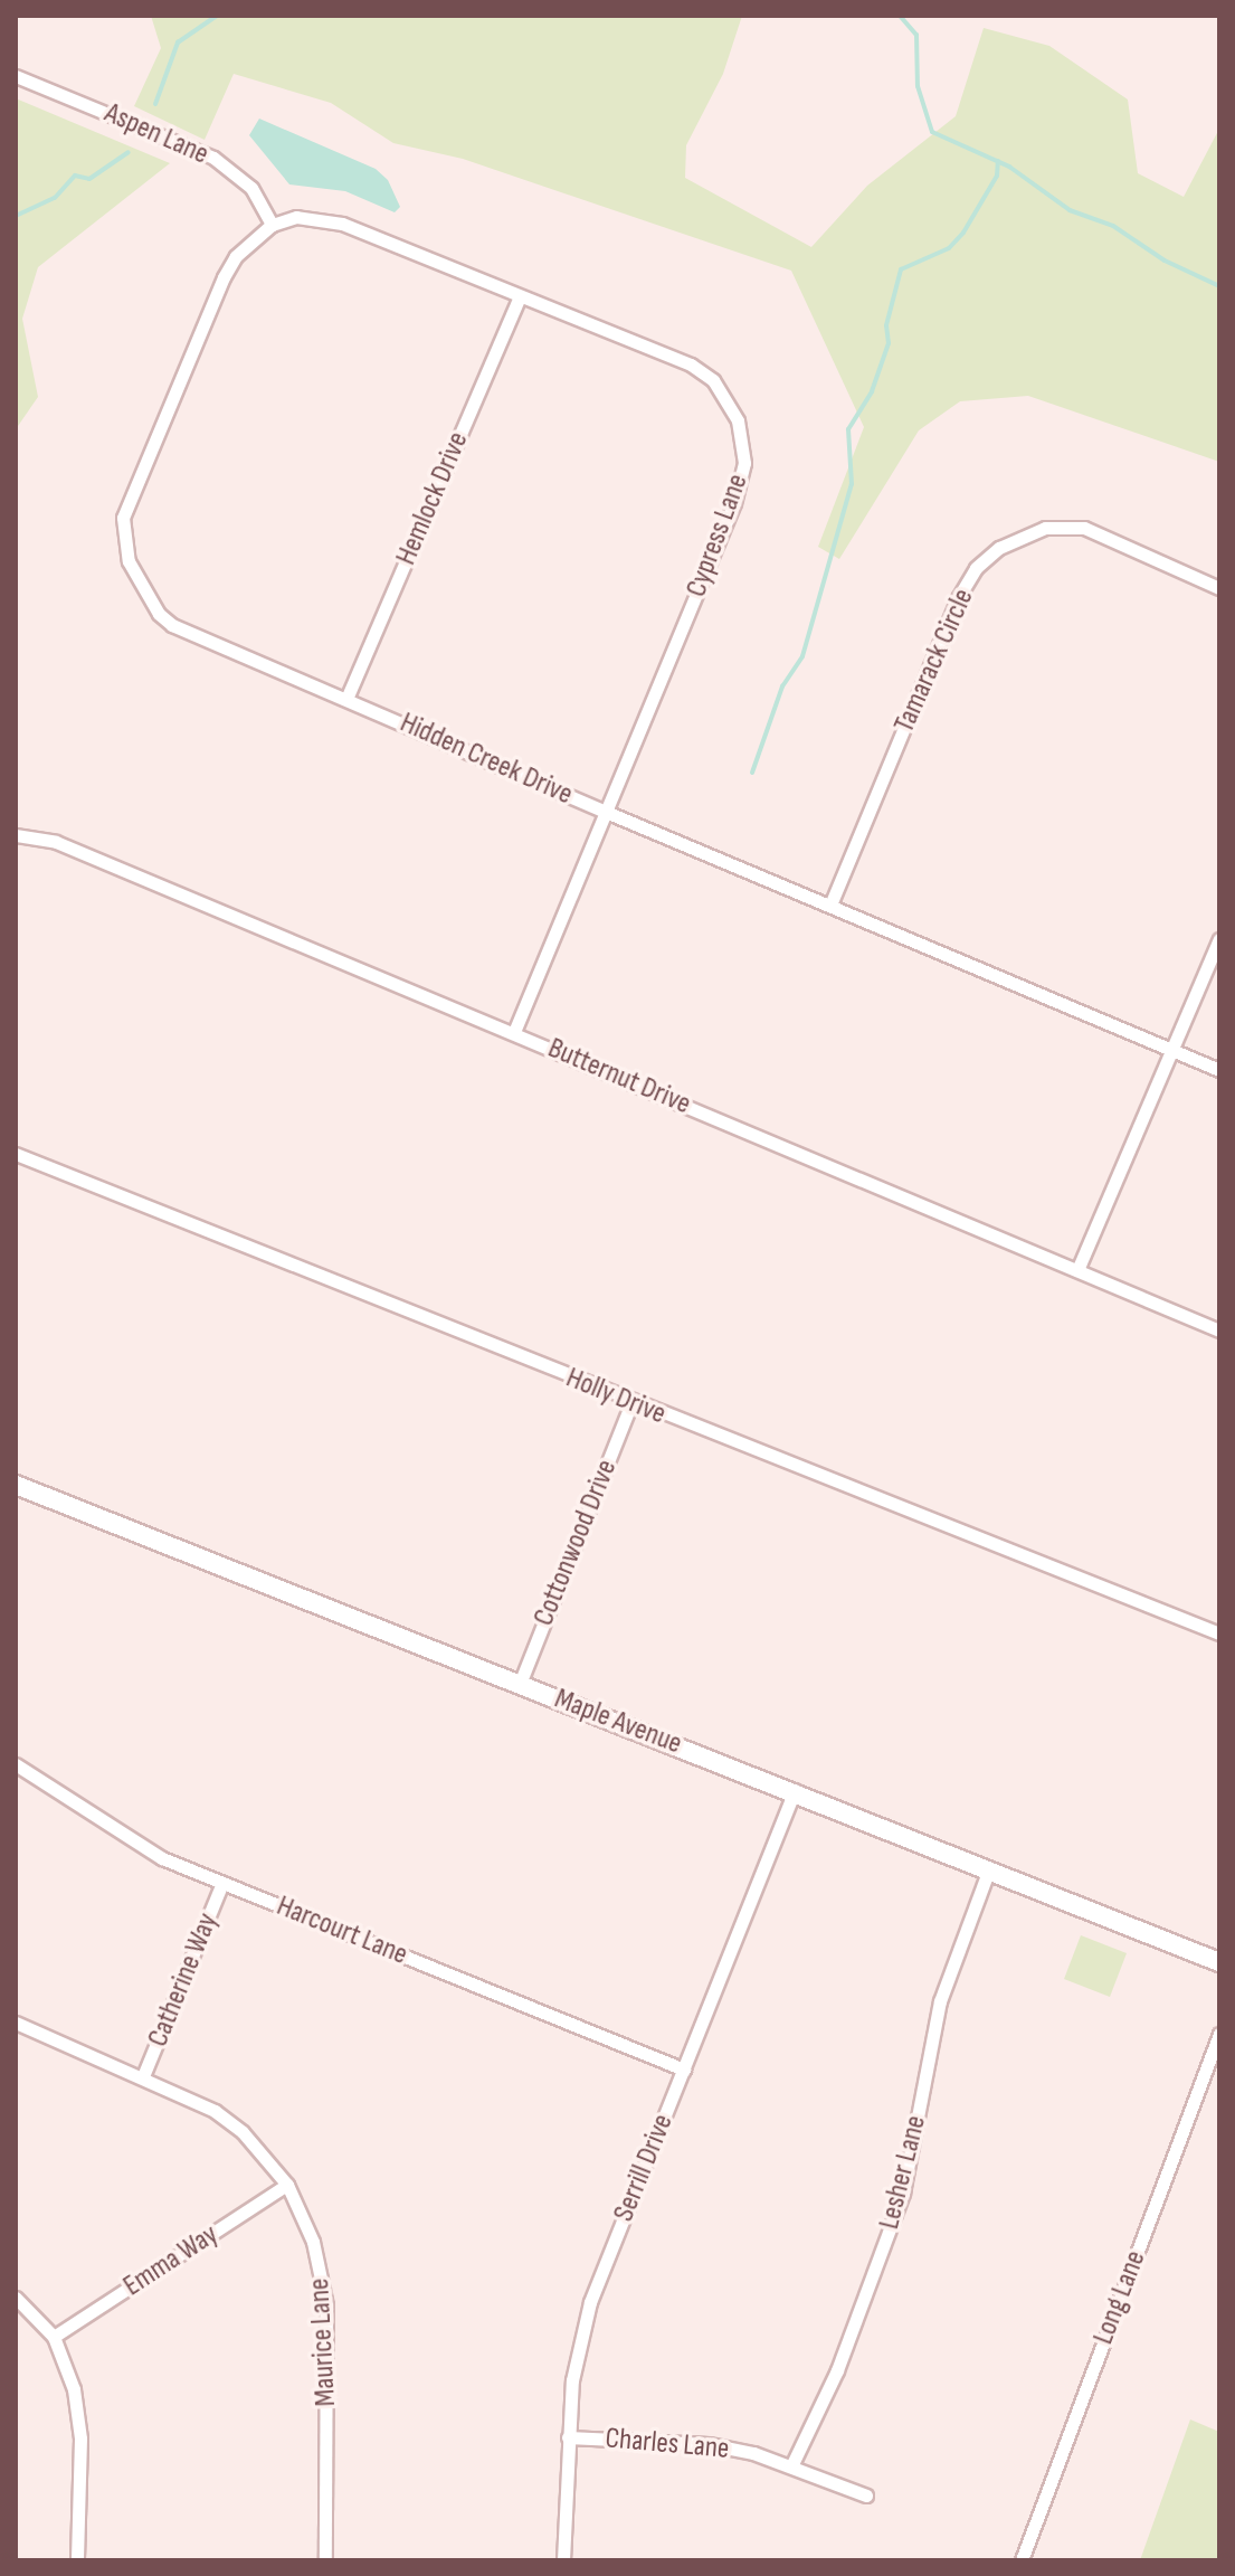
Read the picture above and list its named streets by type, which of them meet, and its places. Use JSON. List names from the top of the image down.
{
  "streets": {
    "street": [
      "Aspen Lane",
      "Hemlock Drive",
      "Cypress Lane",
      "Tamarack Circle",
      "Hidden Creek Drive",
      "Butternut Drive",
      "Holly Drive",
      "Cottonwood Drive",
      "Maple Avenue",
      "Harcourt Lane",
      "Catherine Way",
      "Serrill Drive",
      "Lesher Lane",
      "Emma Way",
      "Long Lane",
      "Maurice Lane",
      "Charles Lane"
    ]
  },
  "crossings": [
    ["Aspen Lane", "Cypress Lane"],
    ["Aspen Lane", "Hidden Creek Drive"],
    ["Hemlock Drive", "Cypress Lane"],
    ["Hemlock Drive", "Hidden Creek Drive"],
    ["Cypress Lane", "Hidden Creek Drive"],
    ["Cypress Lane", "Butternut Drive"],
    ["Tamarack Circle", "Hidden Creek Drive"],
    ["Holly Drive", "Cottonwood Drive"],
    ["Cottonwood Drive", "Maple Avenue"],
    ["Maple Avenue", "Serrill Drive"],
    ["Maple Avenue", "Lesher Lane"],
    ["Harcourt Lane", "Catherine Way"],
    ["Harcourt Lane", "Serrill Drive"],
    ["Catherine Way", "Maurice Lane"],
    ["Serrill Drive", "Charles Lane"],
    ["Lesher Lane", "Charles Lane"],
    ["Emma Way", "Maurice Lane"]
  ]
}
